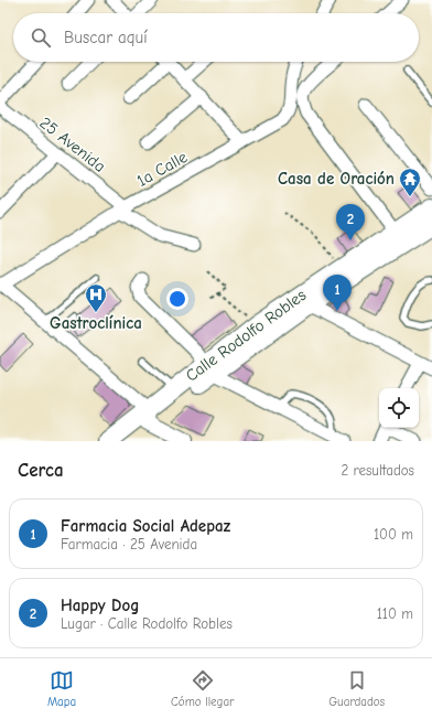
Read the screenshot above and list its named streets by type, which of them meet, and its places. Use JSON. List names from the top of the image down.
{
  "streets": {
    "main road": ["Calle Rodolfo Robles"],
    "street": ["25 Avenida", "1a Calle"]
  },
  "crossings": [
    ["25 Avenida", "1a Calle"]
  ],
  "places": {
    "temple": ["Casa de Oración"],
    "hospital": ["Gastroclínica"]
  },
  "page": {
    "search": "Buscar aquí",
    "pins": ["2", "1"],
    "heading": ["Cerca", "2 resultados"],
    "list": [
      {
        "mark": "1",
        "name": "Farmacia Social Adepaz",
        "note": "Farmacia · 25 Avenida",
        "value": "100 m"
      },
      {
        "mark": "2",
        "name": "Happy Dog",
        "note": "Lugar · Calle Rodolfo Robles",
        "value": "110 m"
      }
    ],
    "nav": ["Mapa", "Cómo llegar", "Guardados"]
  }
}
